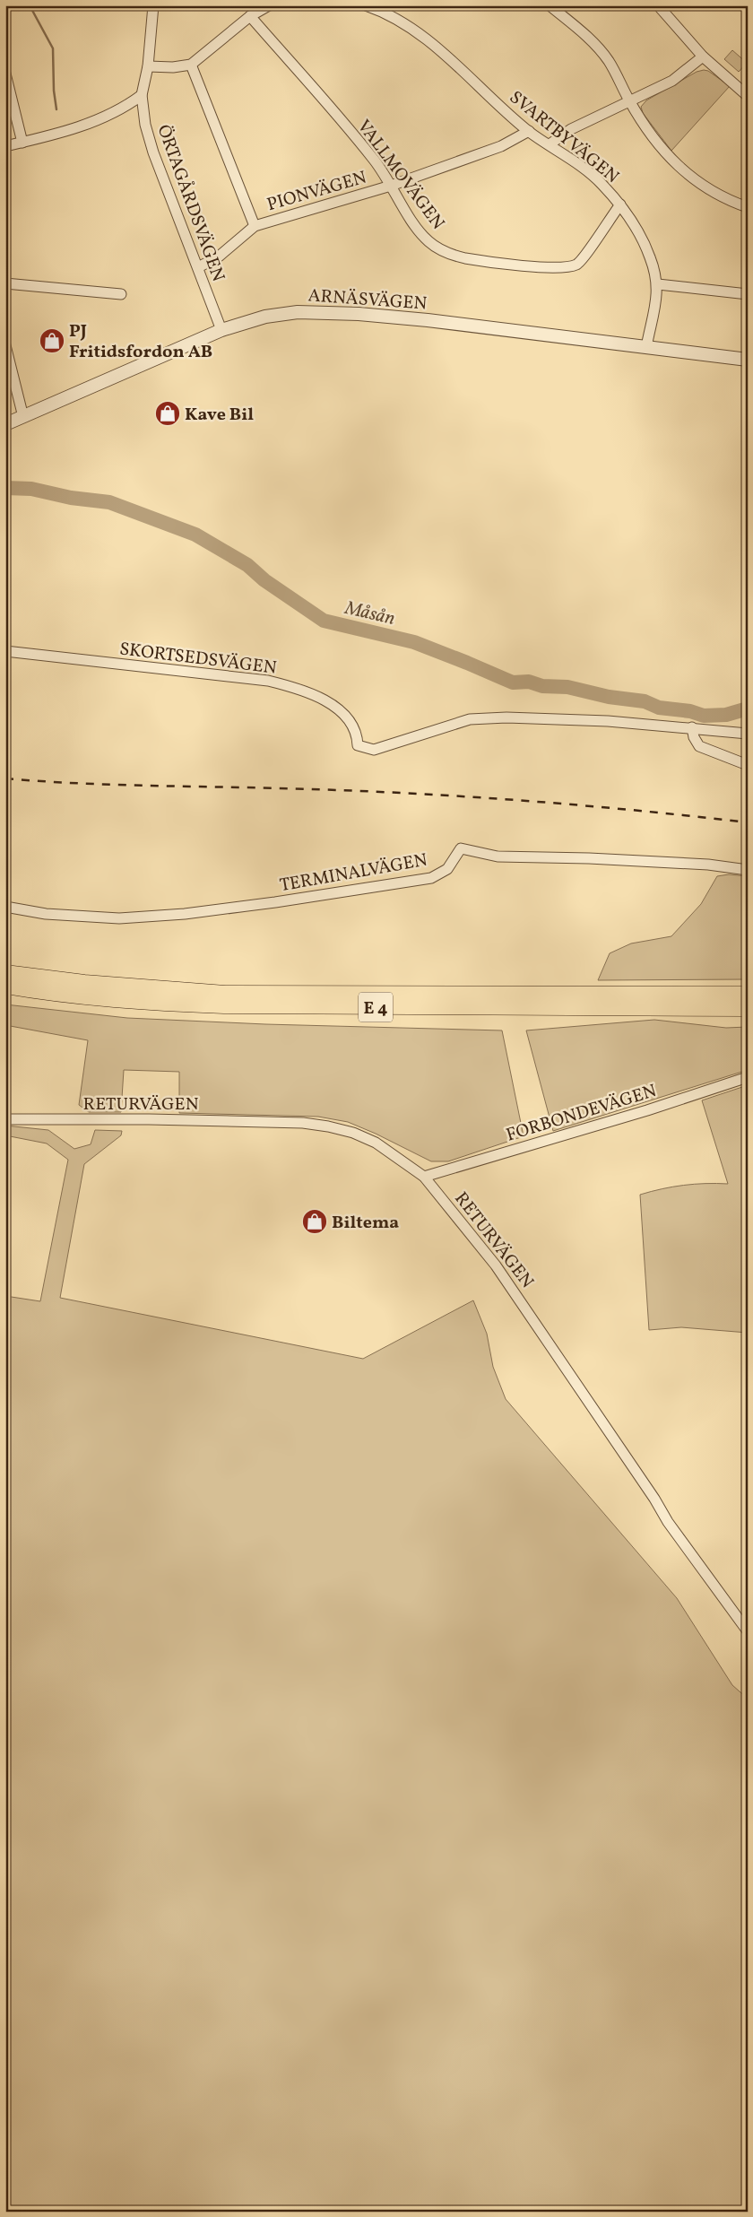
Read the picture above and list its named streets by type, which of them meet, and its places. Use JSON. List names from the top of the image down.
{
  "streets": {
    "highway": ["E 4"],
    "street": [
      "SVARTBYVÄGEN",
      "VALLMOVÄGEN",
      "PIONVÄGEN",
      "ÖRTAGÅRDSVÄGEN",
      "ARNÄSVÄGEN",
      "SKORTSEDSVÄGEN",
      "TERMINALVÄGEN",
      "RETURVÄGEN",
      "FORBONDEVÄGEN"
    ]
  },
  "crossings": [
    ["SVARTBYVÄGEN", "VALLMOVÄGEN"],
    ["SVARTBYVÄGEN", "PIONVÄGEN"],
    ["SVARTBYVÄGEN", "ARNÄSVÄGEN"],
    ["VALLMOVÄGEN", "PIONVÄGEN"],
    ["PIONVÄGEN", "ÖRTAGÅRDSVÄGEN"],
    ["ÖRTAGÅRDSVÄGEN", "ARNÄSVÄGEN"],
    ["RETURVÄGEN", "FORBONDEVÄGEN"]
  ],
  "water": ["Måsån"],
  "places": {
    "shop": ["PJ Fritidsfordon AB", "Kave Bil", "Biltema"]
  }
}
